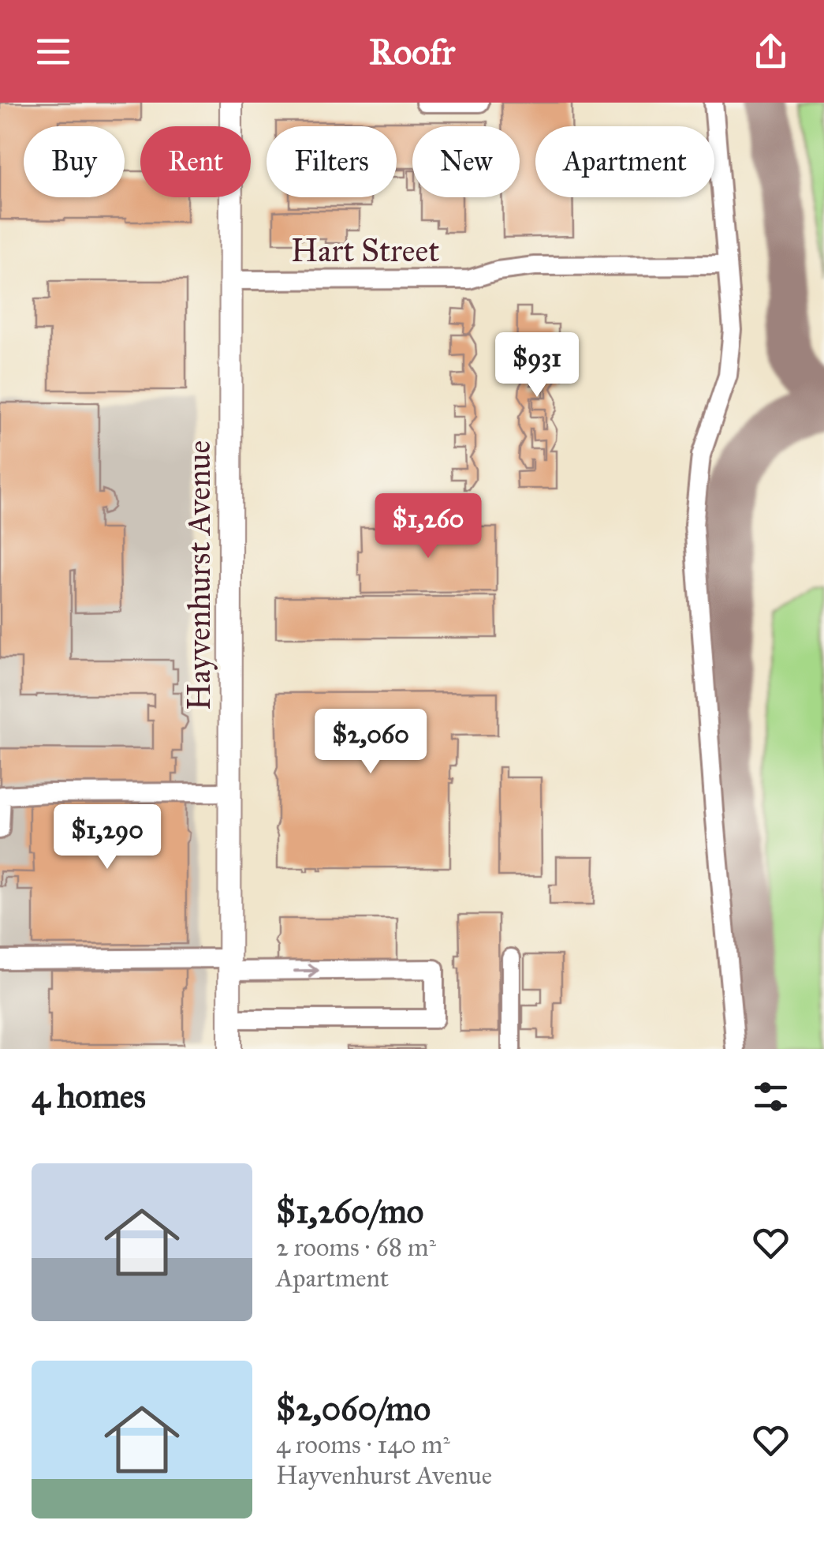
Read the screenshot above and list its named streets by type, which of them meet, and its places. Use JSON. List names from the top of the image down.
{
  "streets": {
    "main road": ["Hayvenhurst Avenue"],
    "street": ["Hart Street"]
  },
  "crossings": [
    ["Hart Street", "Hayvenhurst Avenue"]
  ],
  "page": {
    "header": "Roofr",
    "chip": [
      "Buy",
      "Rent",
      "Filters",
      "New",
      "Apartment"
    ],
    "price": [
      "$931",
      "$1,260",
      "$2,060",
      "$1,290"
    ],
    "heading": "4 homes",
    "list": [
      {
        "name": "$1,260/mo",
        "note": "2 rooms · 68 m² · Apartment"
      },
      {
        "name": "$2,060/mo",
        "note": "4 rooms · 140 m² · Hayvenhurst Avenue"
      }
    ]
  }
}
